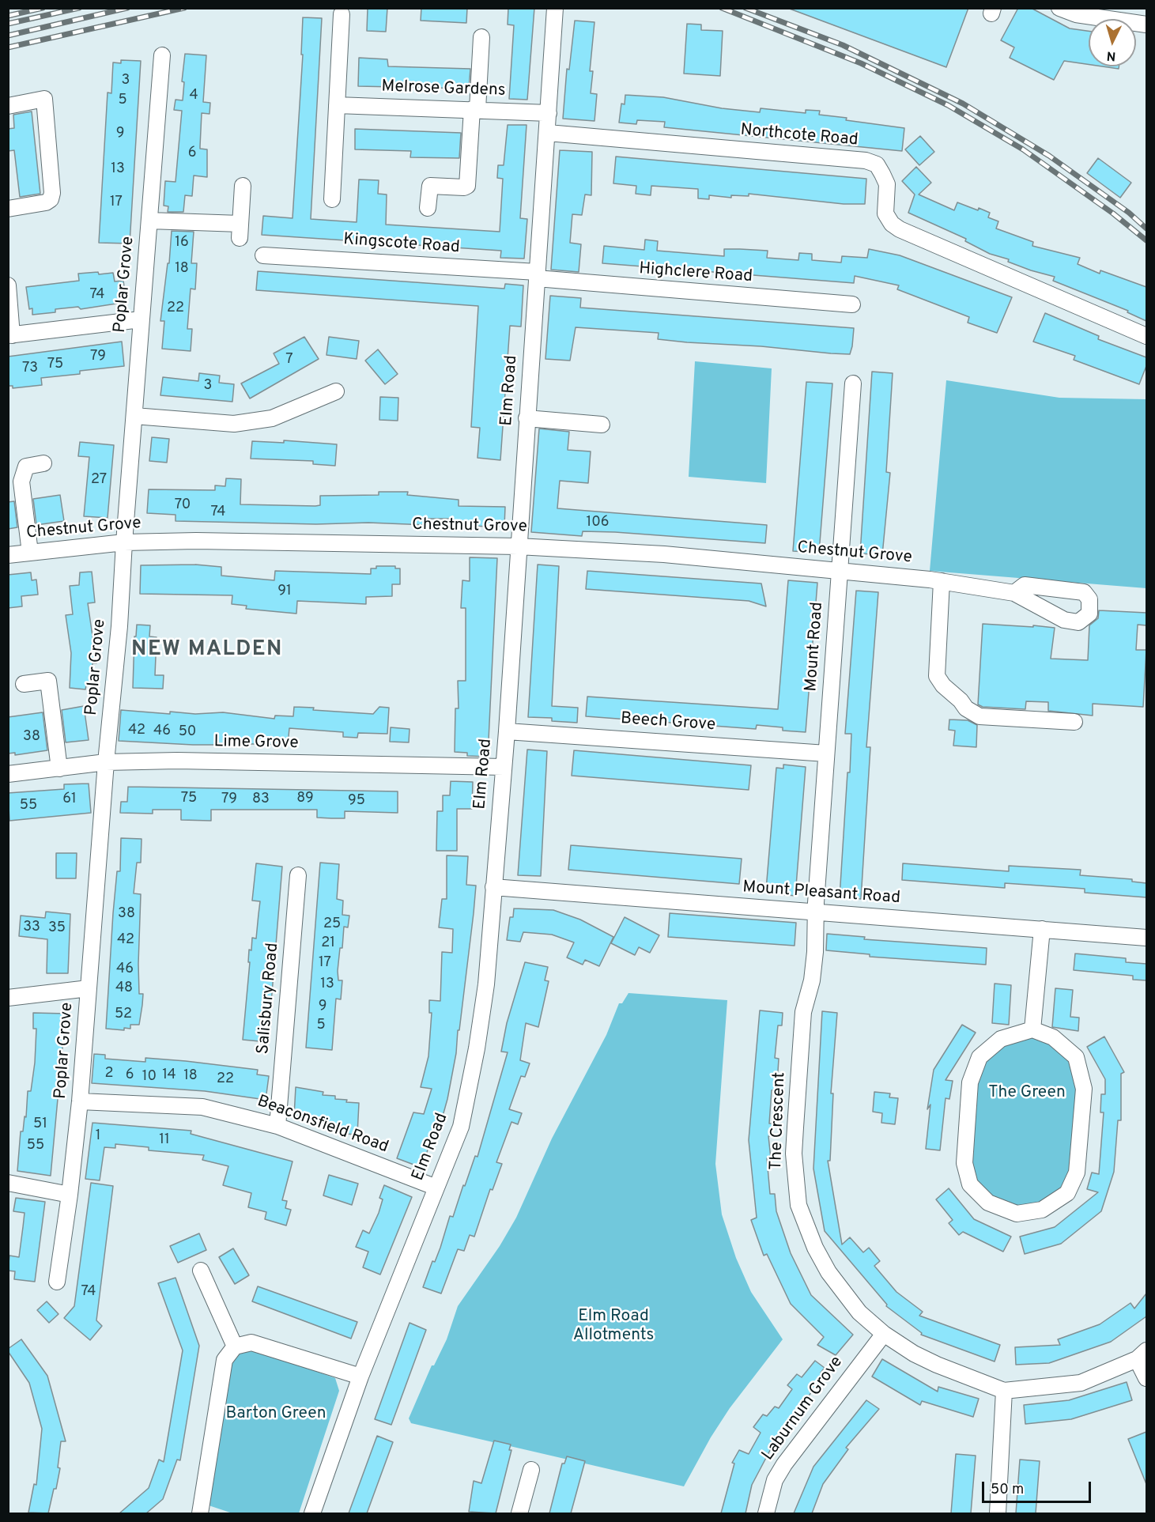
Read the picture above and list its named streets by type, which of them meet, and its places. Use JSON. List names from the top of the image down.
{
  "streets": {
    "street": [
      "Melrose Gardens",
      "Northcote Road",
      "Kingscote Road",
      "Highclere Road",
      "Poplar Grove",
      "Elm Road",
      "Chestnut Grove",
      "Mount Road",
      "Beech Grove",
      "Lime Grove",
      "Mount Pleasant Road",
      "Salisbury Road",
      "The Crescent",
      "Beaconsfield Road",
      "Laburnum Grove"
    ]
  },
  "crossings": [
    ["Melrose Gardens", "Elm Road"],
    ["Northcote Road", "Elm Road"],
    ["Kingscote Road", "Highclere Road"],
    ["Kingscote Road", "Elm Road"],
    ["Highclere Road", "Elm Road"],
    ["Poplar Grove", "Chestnut Grove"],
    ["Poplar Grove", "Lime Grove"],
    ["Poplar Grove", "Beaconsfield Road"],
    ["Elm Road", "Chestnut Grove"],
    ["Elm Road", "Beech Grove"],
    ["Elm Road", "Lime Grove"],
    ["Elm Road", "Mount Pleasant Road"],
    ["Elm Road", "Beaconsfield Road"],
    ["Chestnut Grove", "Mount Road"],
    ["Mount Road", "Beech Grove"],
    ["Mount Road", "Mount Pleasant Road"],
    ["Mount Road", "The Crescent"],
    ["Mount Pleasant Road", "The Crescent"],
    ["Salisbury Road", "Beaconsfield Road"],
    ["The Crescent", "Laburnum Grove"]
  ],
  "districts": ["NEW MALDEN"],
  "parks": ["The Green", "Elm Road Allotments", "Barton Green"],
  "house_numbers": [
    "3",
    "4",
    "5",
    "9",
    "6",
    "13",
    "17",
    "16",
    "18",
    "74",
    "22",
    "79",
    "7",
    "75",
    "73",
    "3",
    "27",
    "70",
    "74",
    "106",
    "91",
    "42",
    "46",
    "50",
    "38",
    "75",
    "89",
    "61",
    "79",
    "83",
    "95",
    "55",
    "38",
    "25",
    "33",
    "35",
    "42",
    "21",
    "17",
    "46",
    "13",
    "48",
    "9",
    "52",
    "5",
    "2",
    "6",
    "14",
    "18",
    "10",
    "22",
    "51",
    "1",
    "11",
    "55",
    "74"
  ],
  "scale_bar": "50 m",
  "north": "bottom"
}
